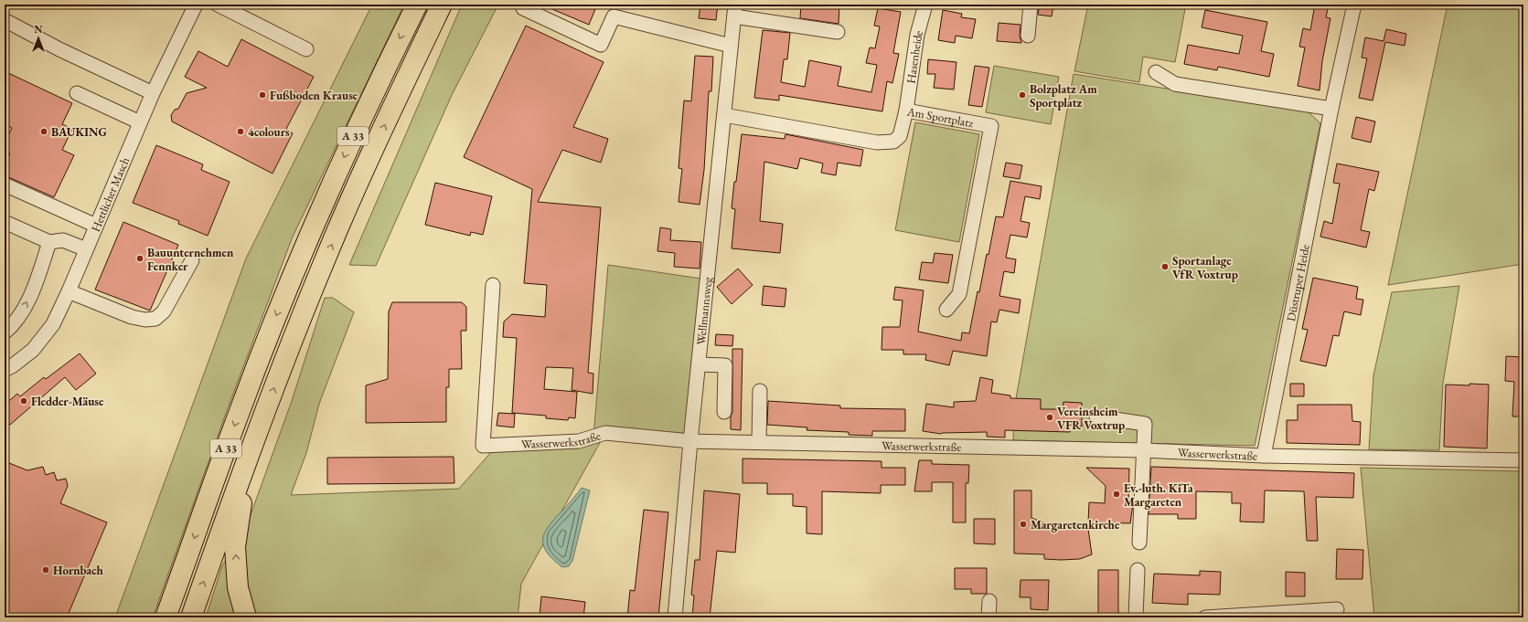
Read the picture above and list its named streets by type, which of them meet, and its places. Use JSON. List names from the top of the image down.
{
  "streets": {
    "highway": ["A 33"],
    "street": [
      "Hasenheide",
      "Am Sportplatz",
      "Hettlicher Masch",
      "Düstruper Heide",
      "Wellmannsweg",
      "Wasserwerkstraße"
    ]
  },
  "crossings": [
    ["Hasenheide", "Am Sportplatz"],
    ["Am Sportplatz", "Wellmannsweg"],
    ["Düstruper Heide", "Wasserwerkstraße"],
    ["Wellmannsweg", "Wasserwerkstraße"]
  ],
  "places": [
    "Fußboden Krause",
    "Bolzplatz Am Sportplatz",
    "BAUKING",
    "4colours",
    "Bauunternehmen Fennker",
    "Sportanlage VfR Voxtrup",
    "Fledder-Mäuse",
    "Vereinsheim VFR Voxtrup",
    "Ev.-luth. KiTa Margareten",
    "Margaretenkirche",
    "Hornbach"
  ],
  "north": "top"
}
